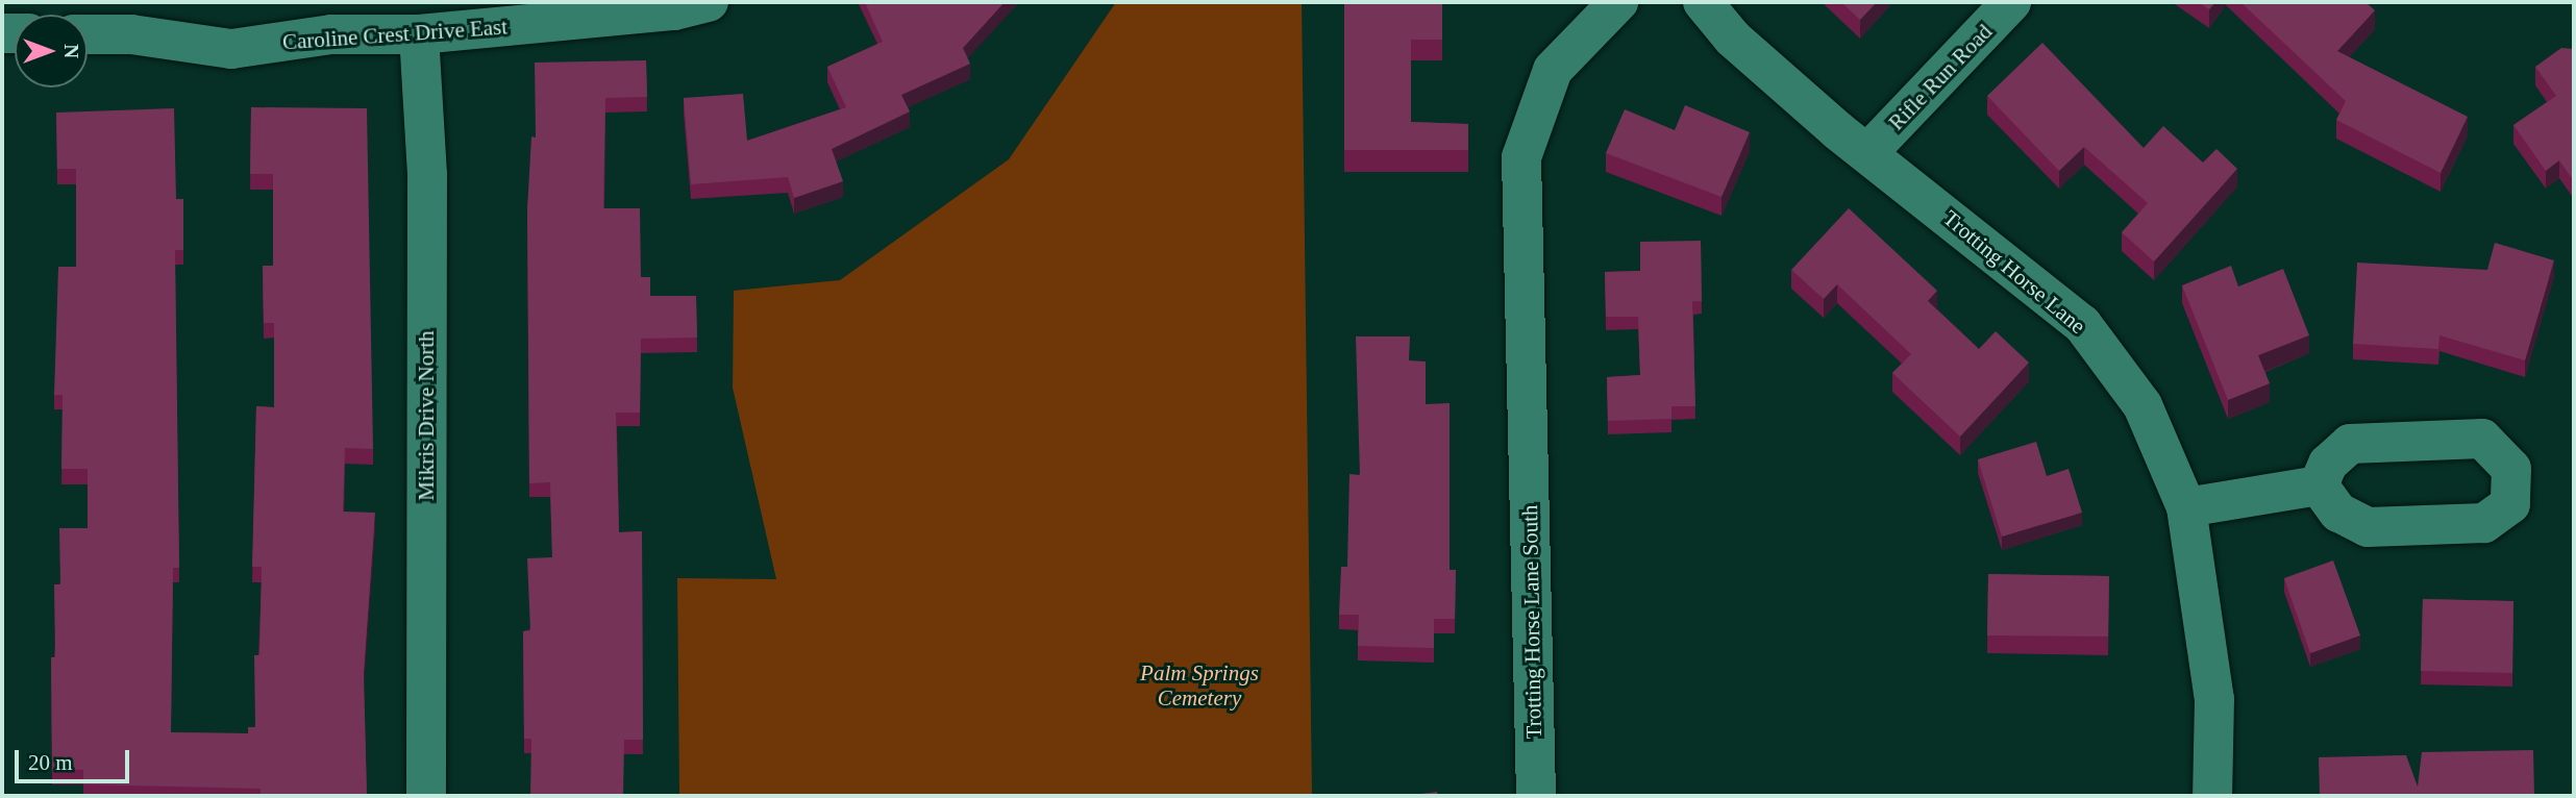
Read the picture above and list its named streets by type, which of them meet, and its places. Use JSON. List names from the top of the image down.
{
  "streets": {
    "street": [
      "Caroline Crest Drive East",
      "Rifle Run Road",
      "Trotting Horse Lane",
      "Mikris Drive North",
      "Trotting Horse Lane South"
    ]
  },
  "crossings": [
    ["Caroline Crest Drive East", "Mikris Drive North"],
    ["Rifle Run Road", "Trotting Horse Lane"]
  ],
  "parks": ["Palm Springs Cemetery"],
  "scale_bar": "20 m",
  "north": "right"
}
